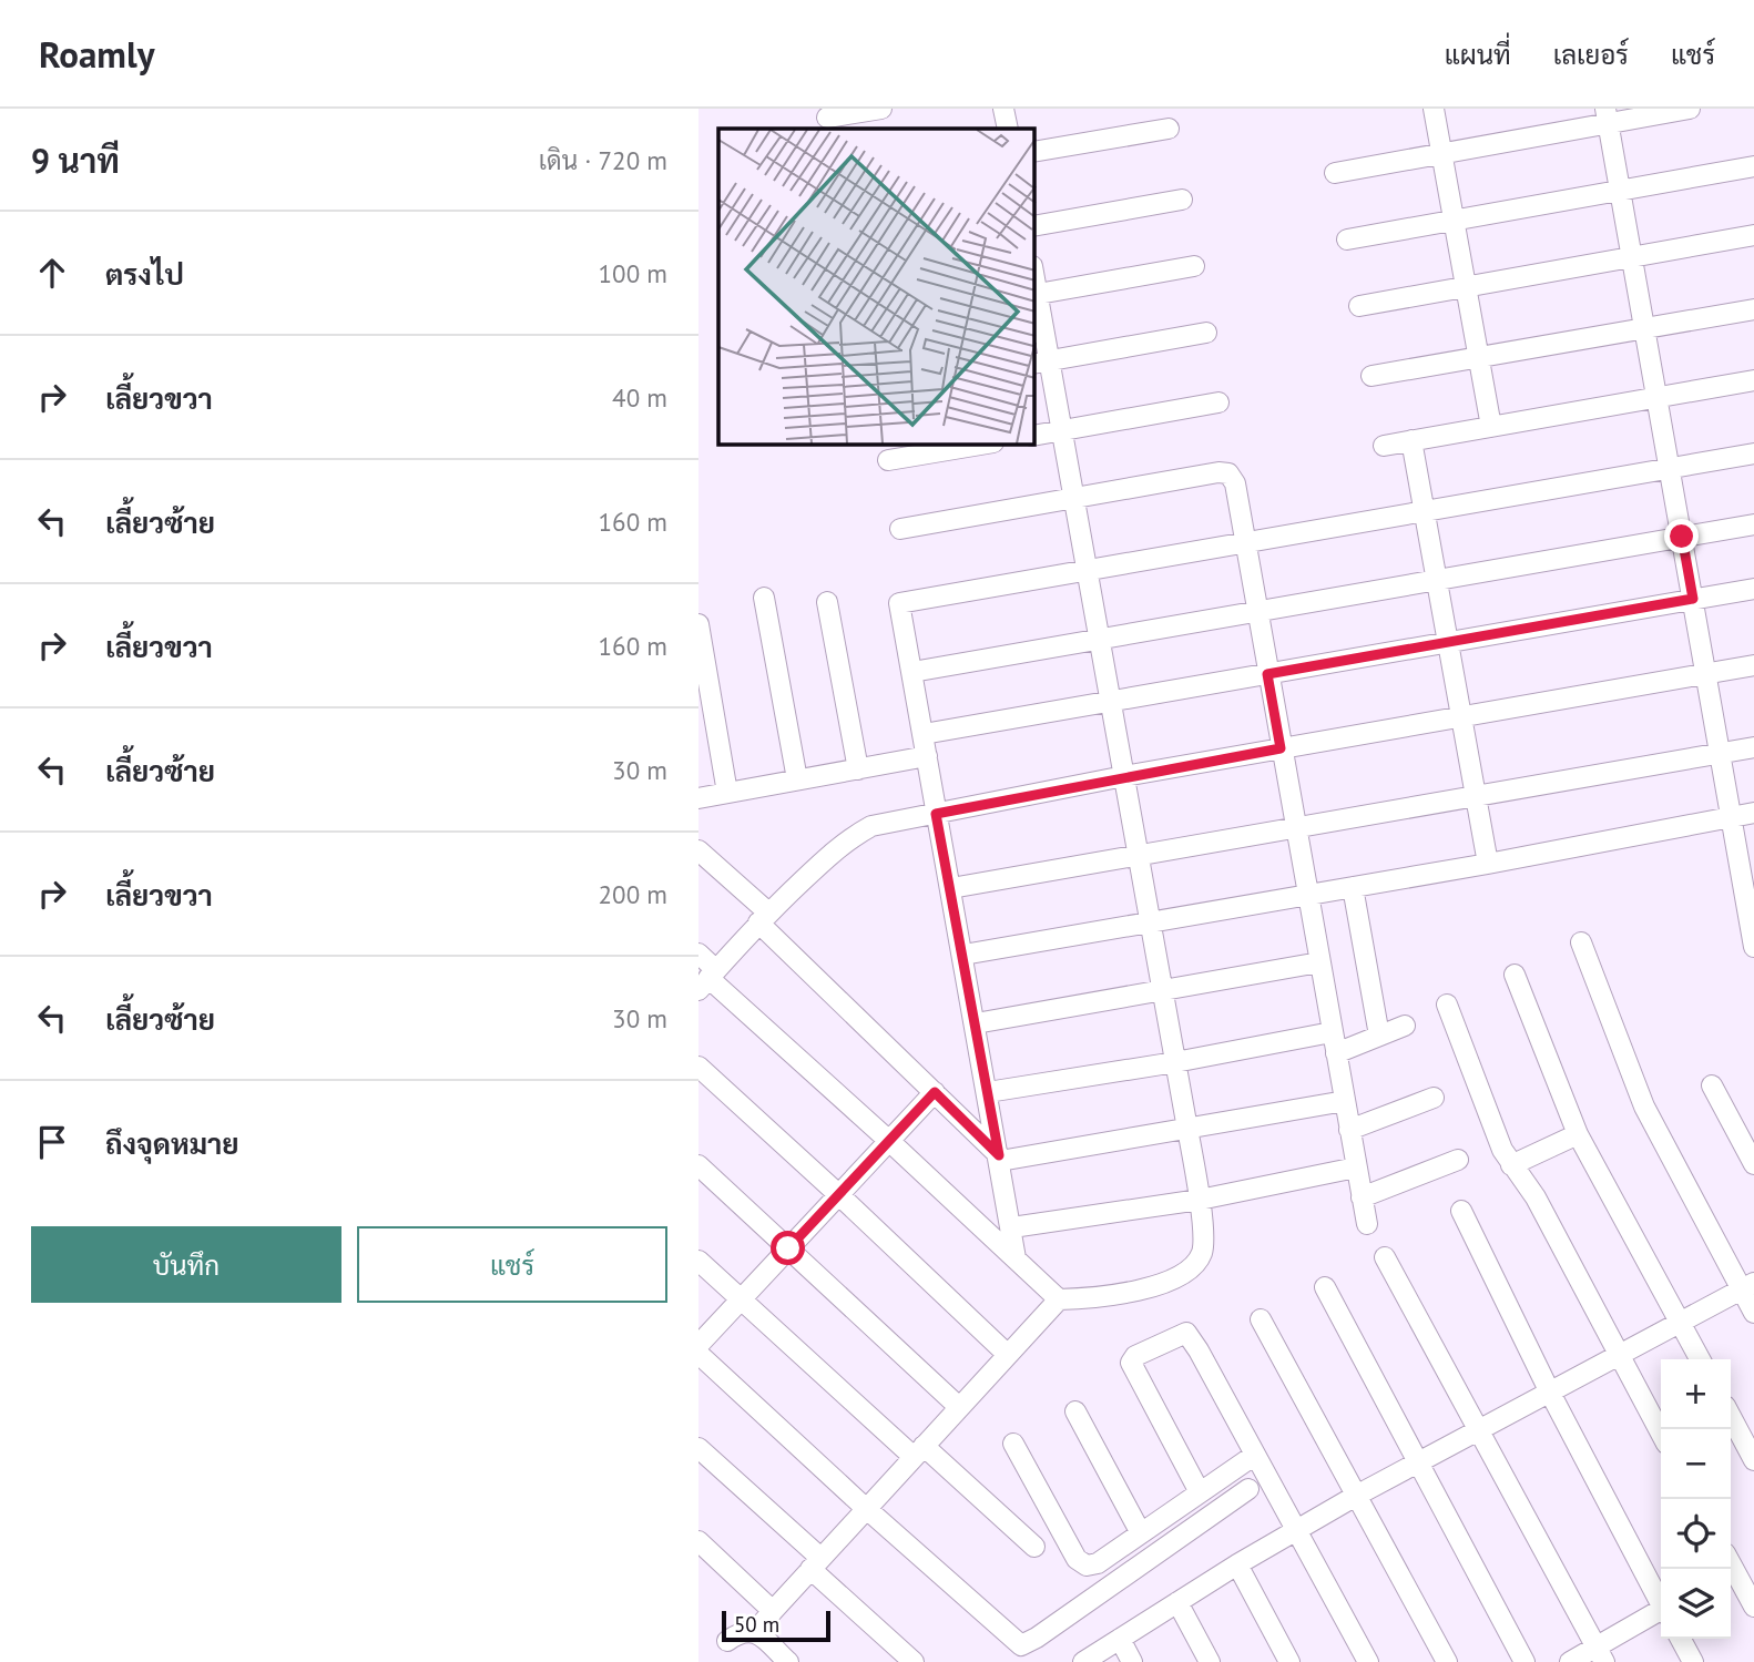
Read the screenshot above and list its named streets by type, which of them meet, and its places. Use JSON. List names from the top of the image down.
{
  "scale_bar": "50 m",
  "page": {
    "header": "Roamly",
    "nav": ["แผนที่", "เลเยอร์", "แชร์"],
    "heading": ["9 นาที", "เดิน · 720 m"],
    "list": [
      ["ตรงไป", "100 m"],
      ["เลี้ยวขวา", "40 m"],
      ["เลี้ยวซ้าย", "160 m"],
      ["เลี้ยวขวา", "160 m"],
      ["เลี้ยวซ้าย", "30 m"],
      ["เลี้ยวขวา", "200 m"],
      ["เลี้ยวซ้าย", "30 m"],
      "ถึงจุดหมาย"
    ],
    "buttons": ["บันทึก", "แชร์"],
    "map_buttons": ["+", "−"],
    "scale": "50 m"
  }
}
